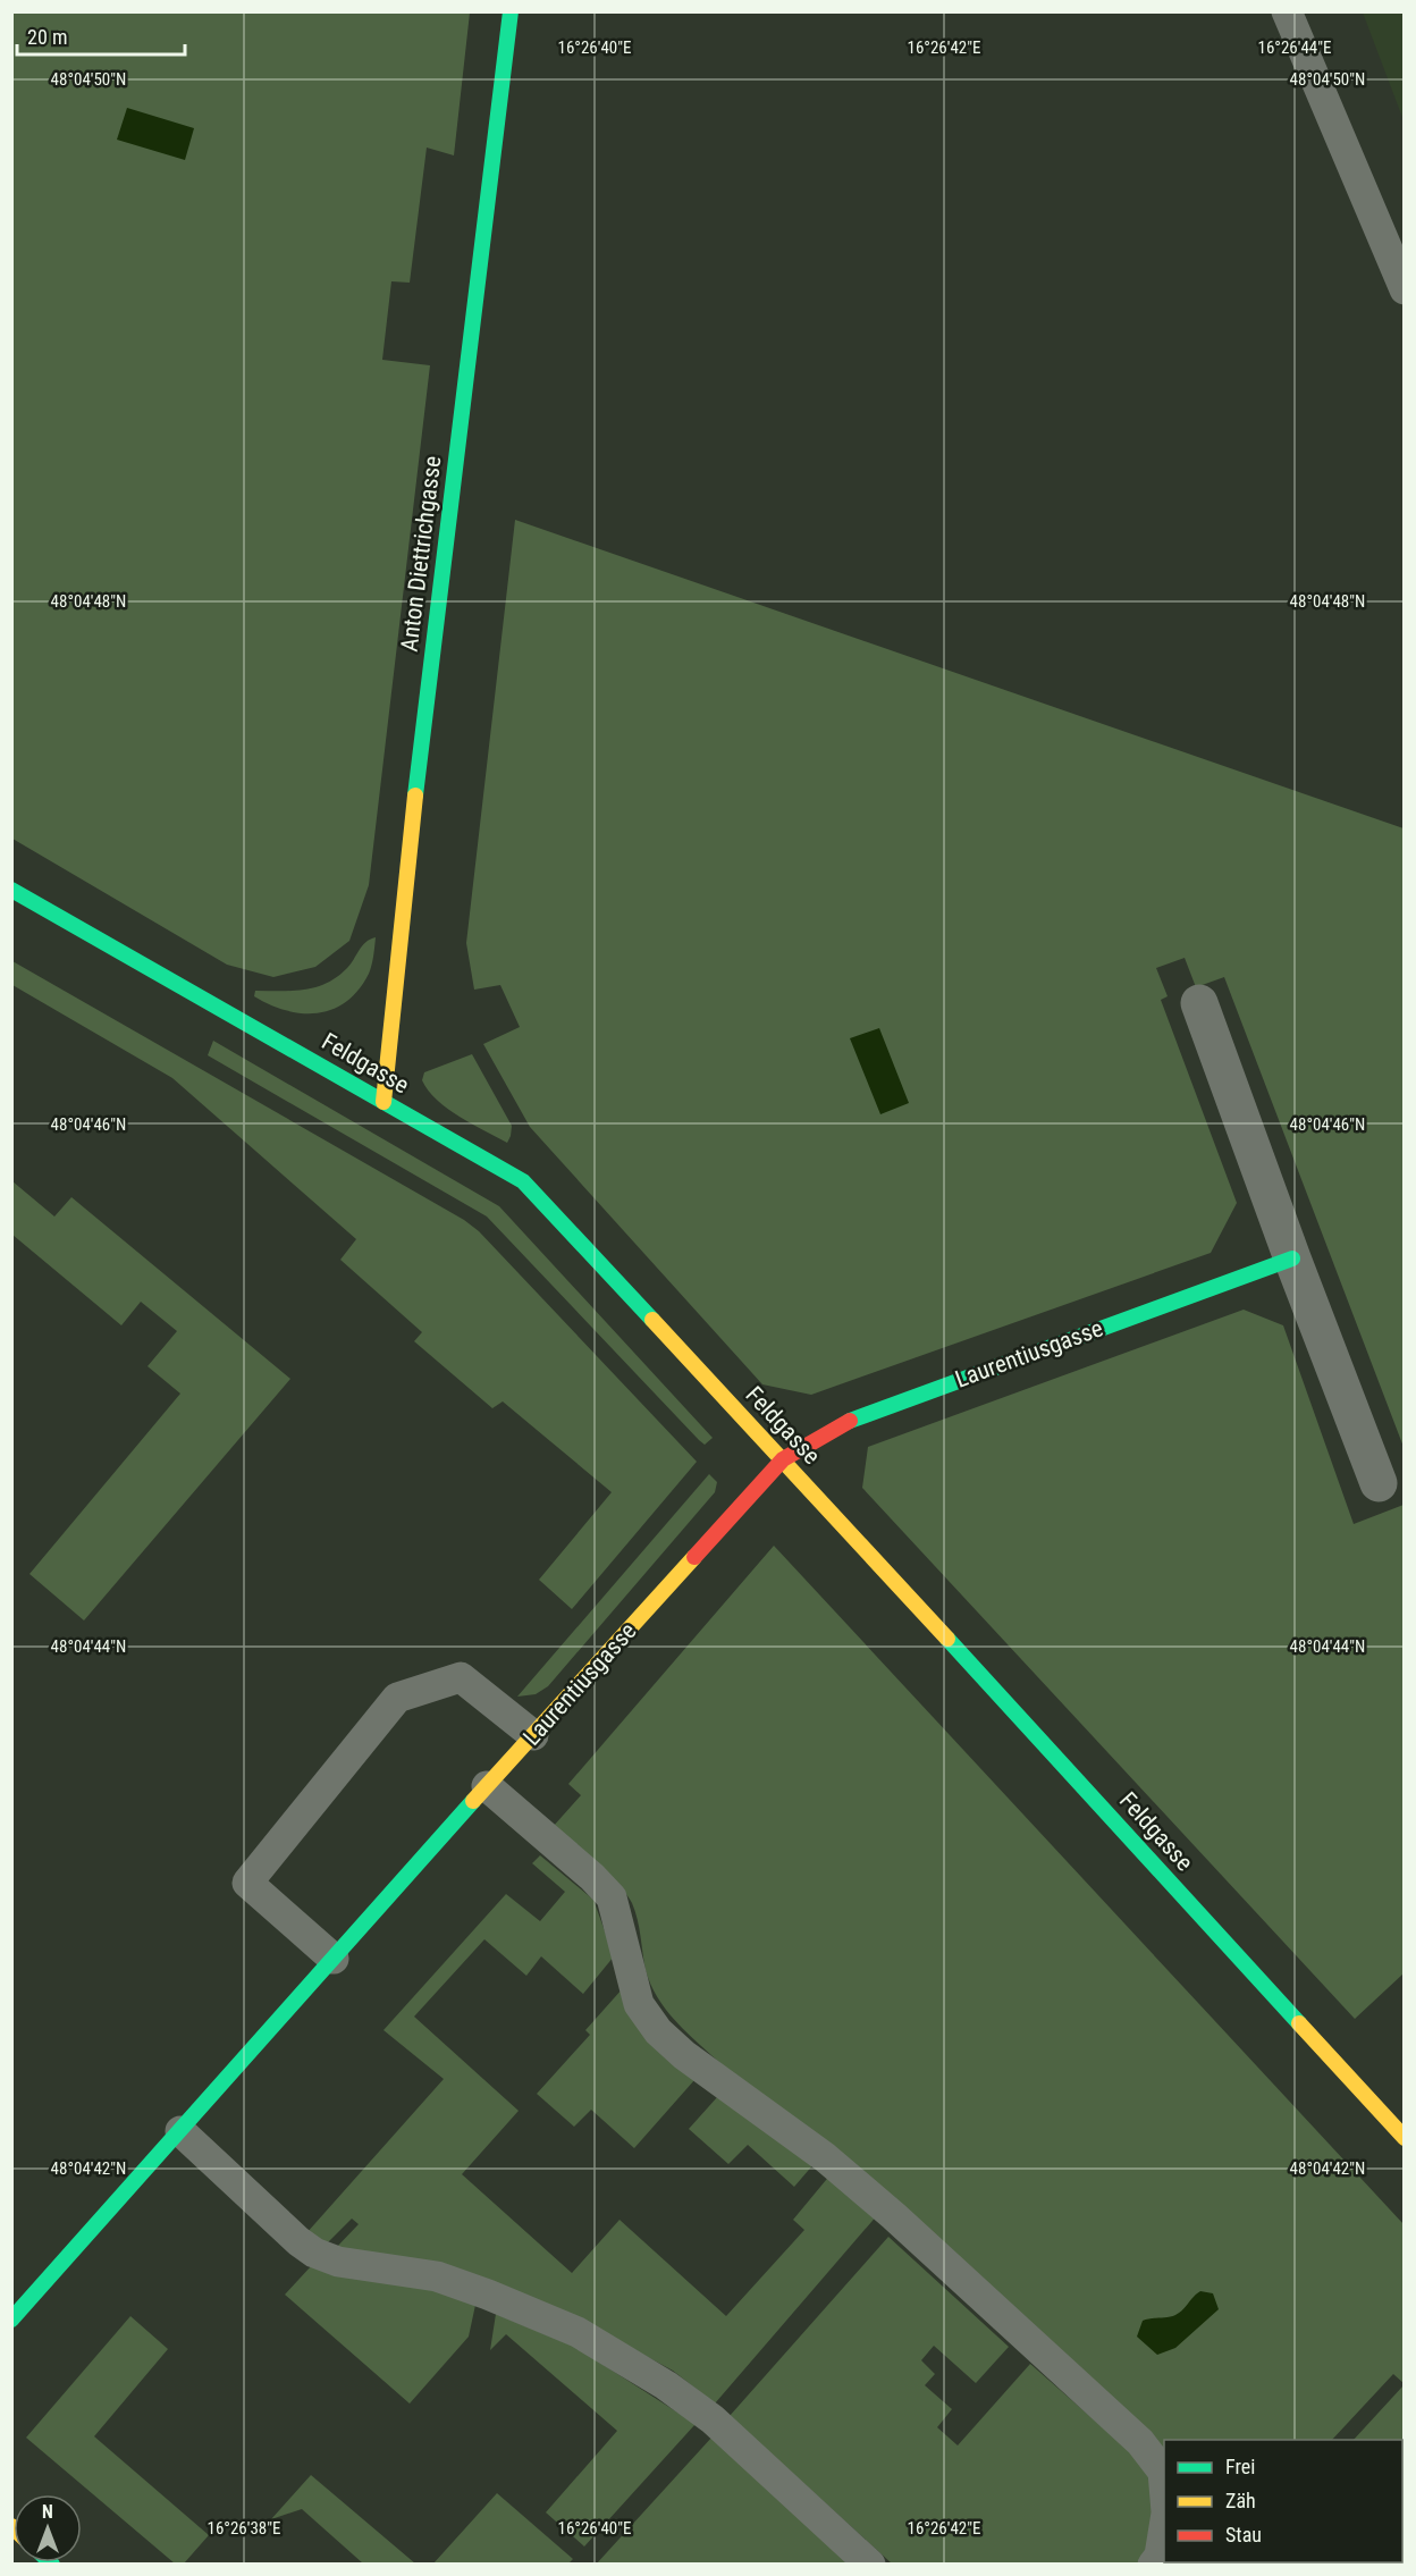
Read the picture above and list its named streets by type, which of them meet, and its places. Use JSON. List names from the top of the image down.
{
  "streets": {
    "street": ["Anton Diettrichgasse", "Feldgasse", "Laurentiusgasse"]
  },
  "crossings": [
    ["Anton Diettrichgasse", "Feldgasse"],
    ["Feldgasse", "Laurentiusgasse"]
  ],
  "legend": ["Frei", "Zäh", "Stau"],
  "scale_bar": "20 m",
  "north": "top",
  "coordinates": [
    "16°26'40\"E",
    "16°26'42\"E",
    "16°26'44\"E",
    "48°04'50\"N",
    "48°04'48\"N",
    "48°04'46\"N",
    "48°04'44\"N",
    "48°04'42\"N",
    "16°26'38\"E"
  ]
}
